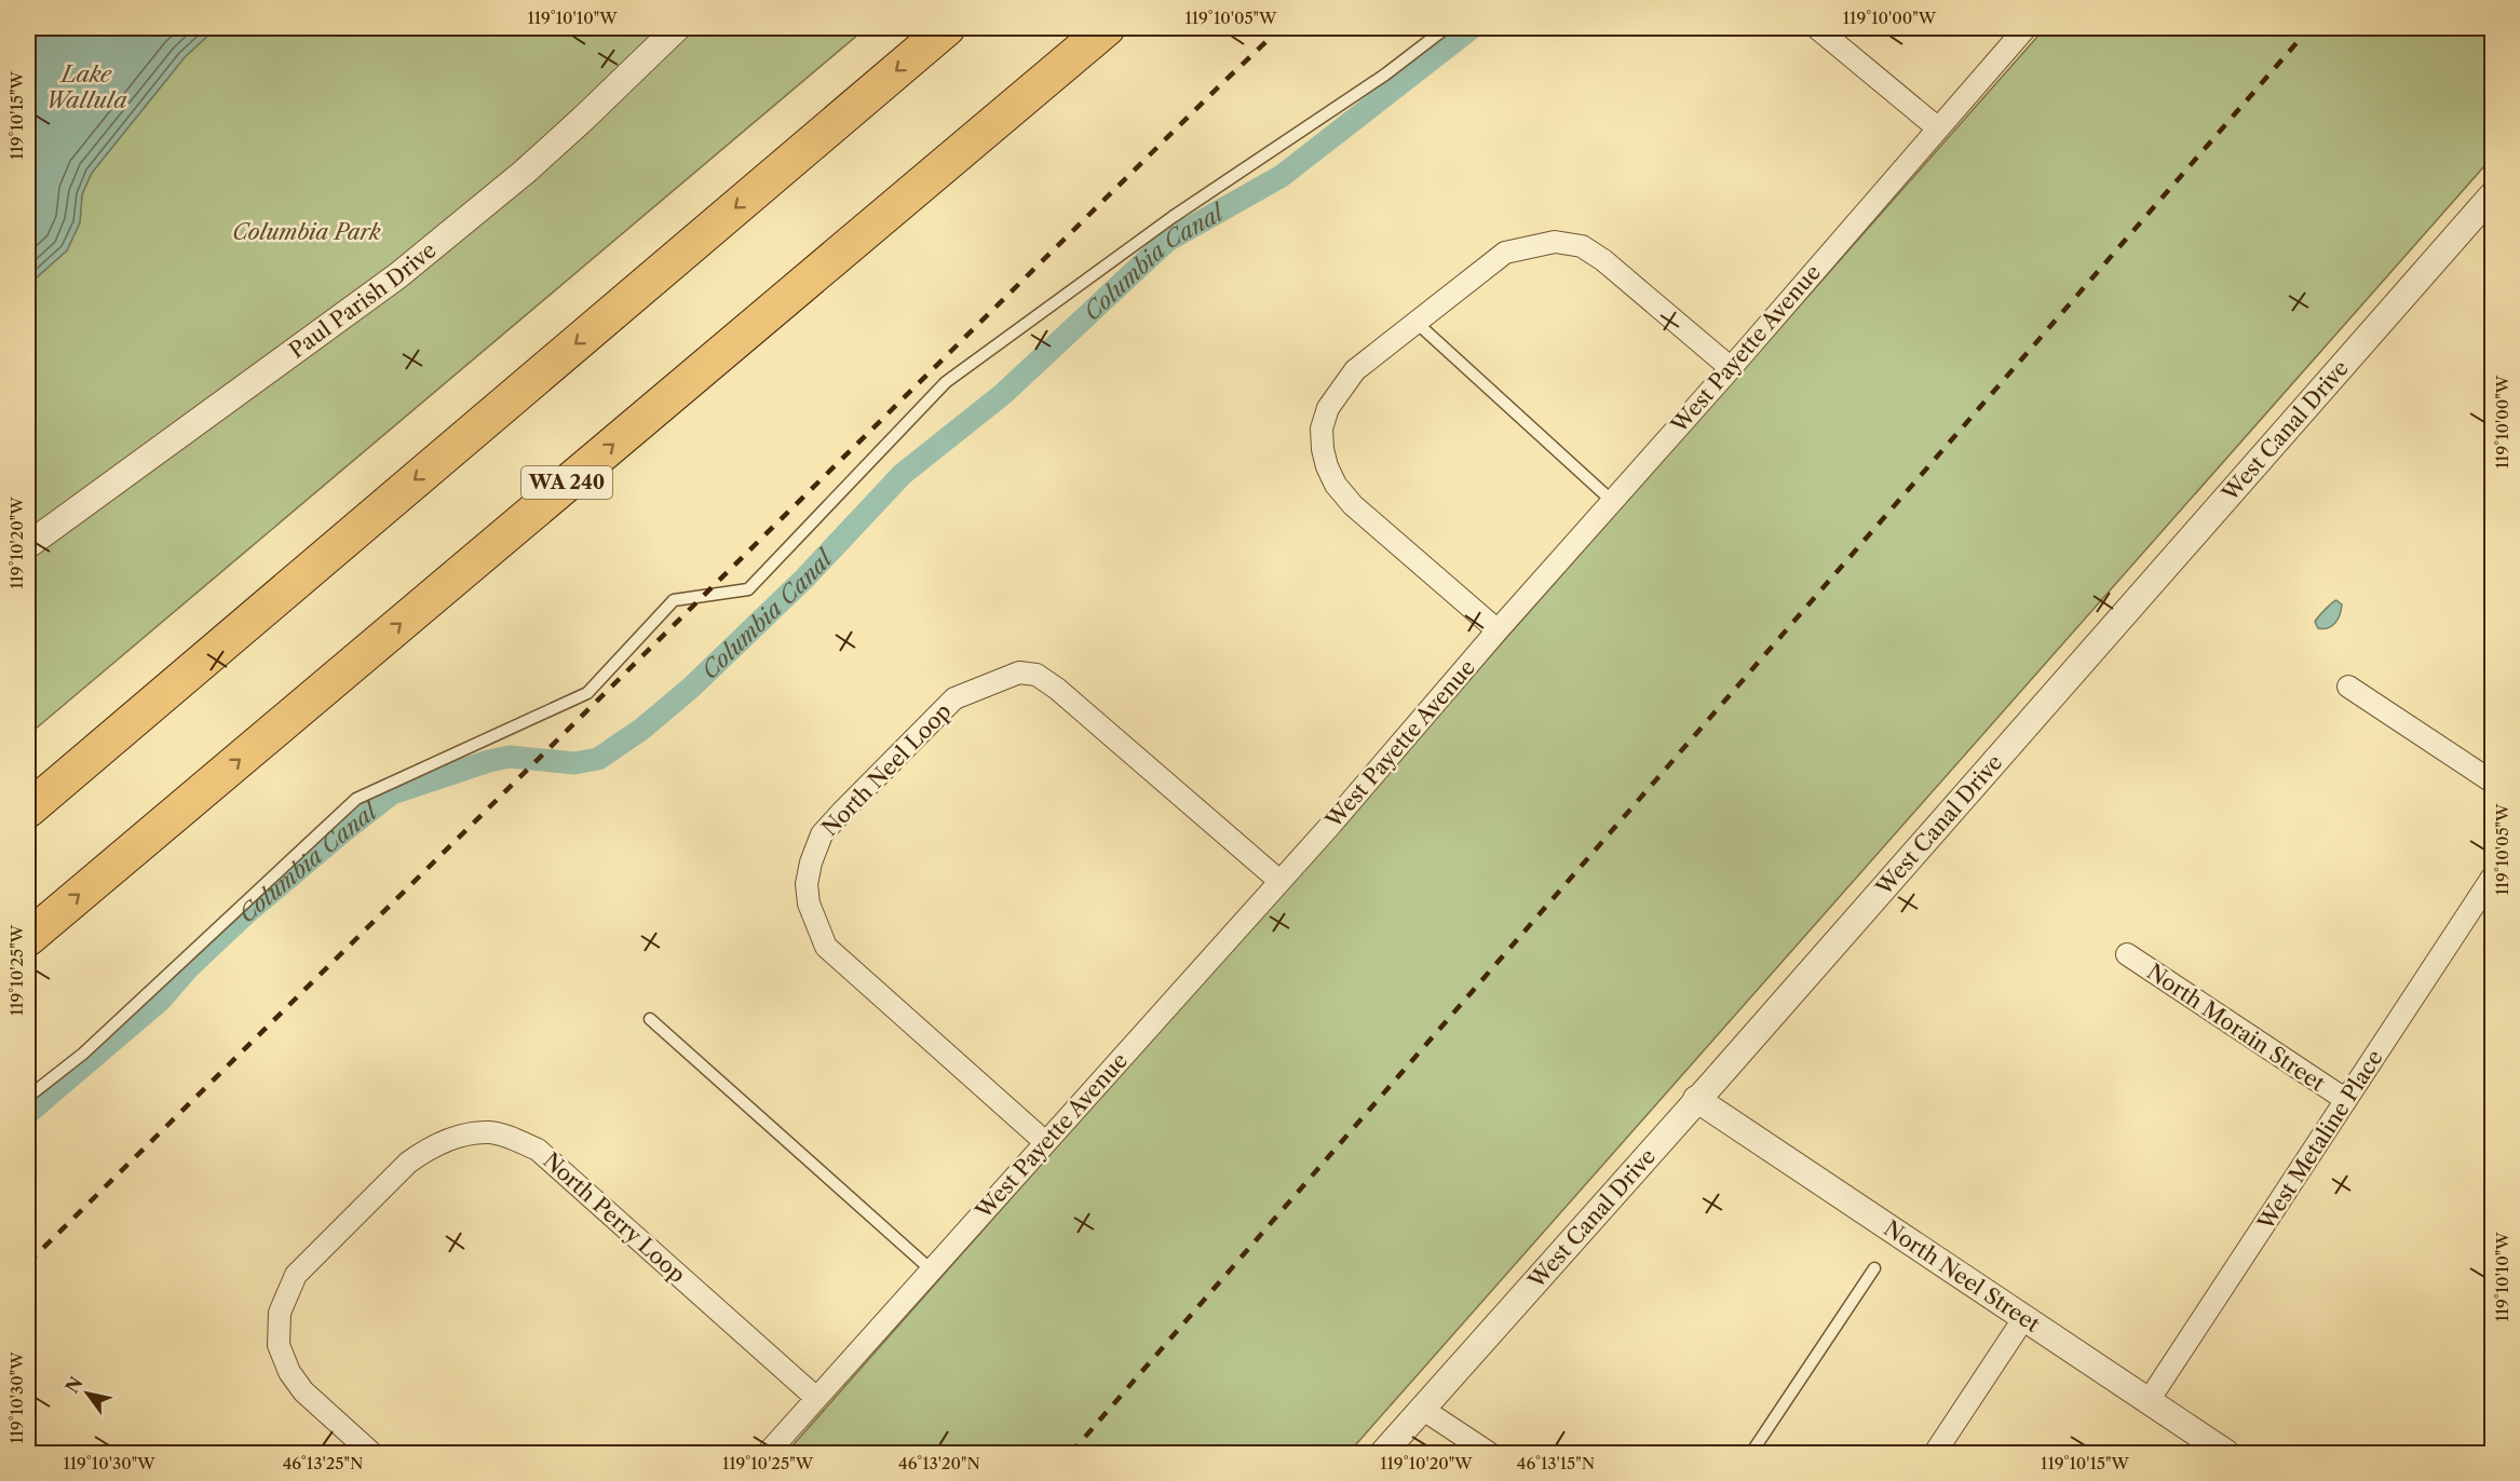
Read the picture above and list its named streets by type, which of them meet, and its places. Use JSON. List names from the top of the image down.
{
  "streets": {
    "highway": ["WA 240"],
    "street": [
      "Paul Parish Drive",
      "West Payette Avenue",
      "West Canal Drive",
      "North Neel Loop",
      "North Morain Street",
      "West Metaline Place",
      "North Perry Loop",
      "North Neel Street"
    ]
  },
  "crossings": [
    ["West Payette Avenue", "North Neel Loop"],
    ["West Payette Avenue", "North Perry Loop"],
    ["West Canal Drive", "North Neel Street"],
    ["North Morain Street", "West Metaline Place"],
    ["West Metaline Place", "North Neel Street"]
  ],
  "water": ["Lake Wallula", "Columbia Canal"],
  "parks": ["Columbia Park"],
  "north": "top left",
  "coordinates": [
    "119°10'10\"W",
    "119°10'05\"W",
    "119°10'00\"W",
    "119°10'15\"W",
    "119°10'20\"W",
    "119°10'25\"W",
    "119°10'30\"W",
    "46°13'25\"N",
    "46°13'20\"N",
    "46°13'15\"N"
  ]
}
